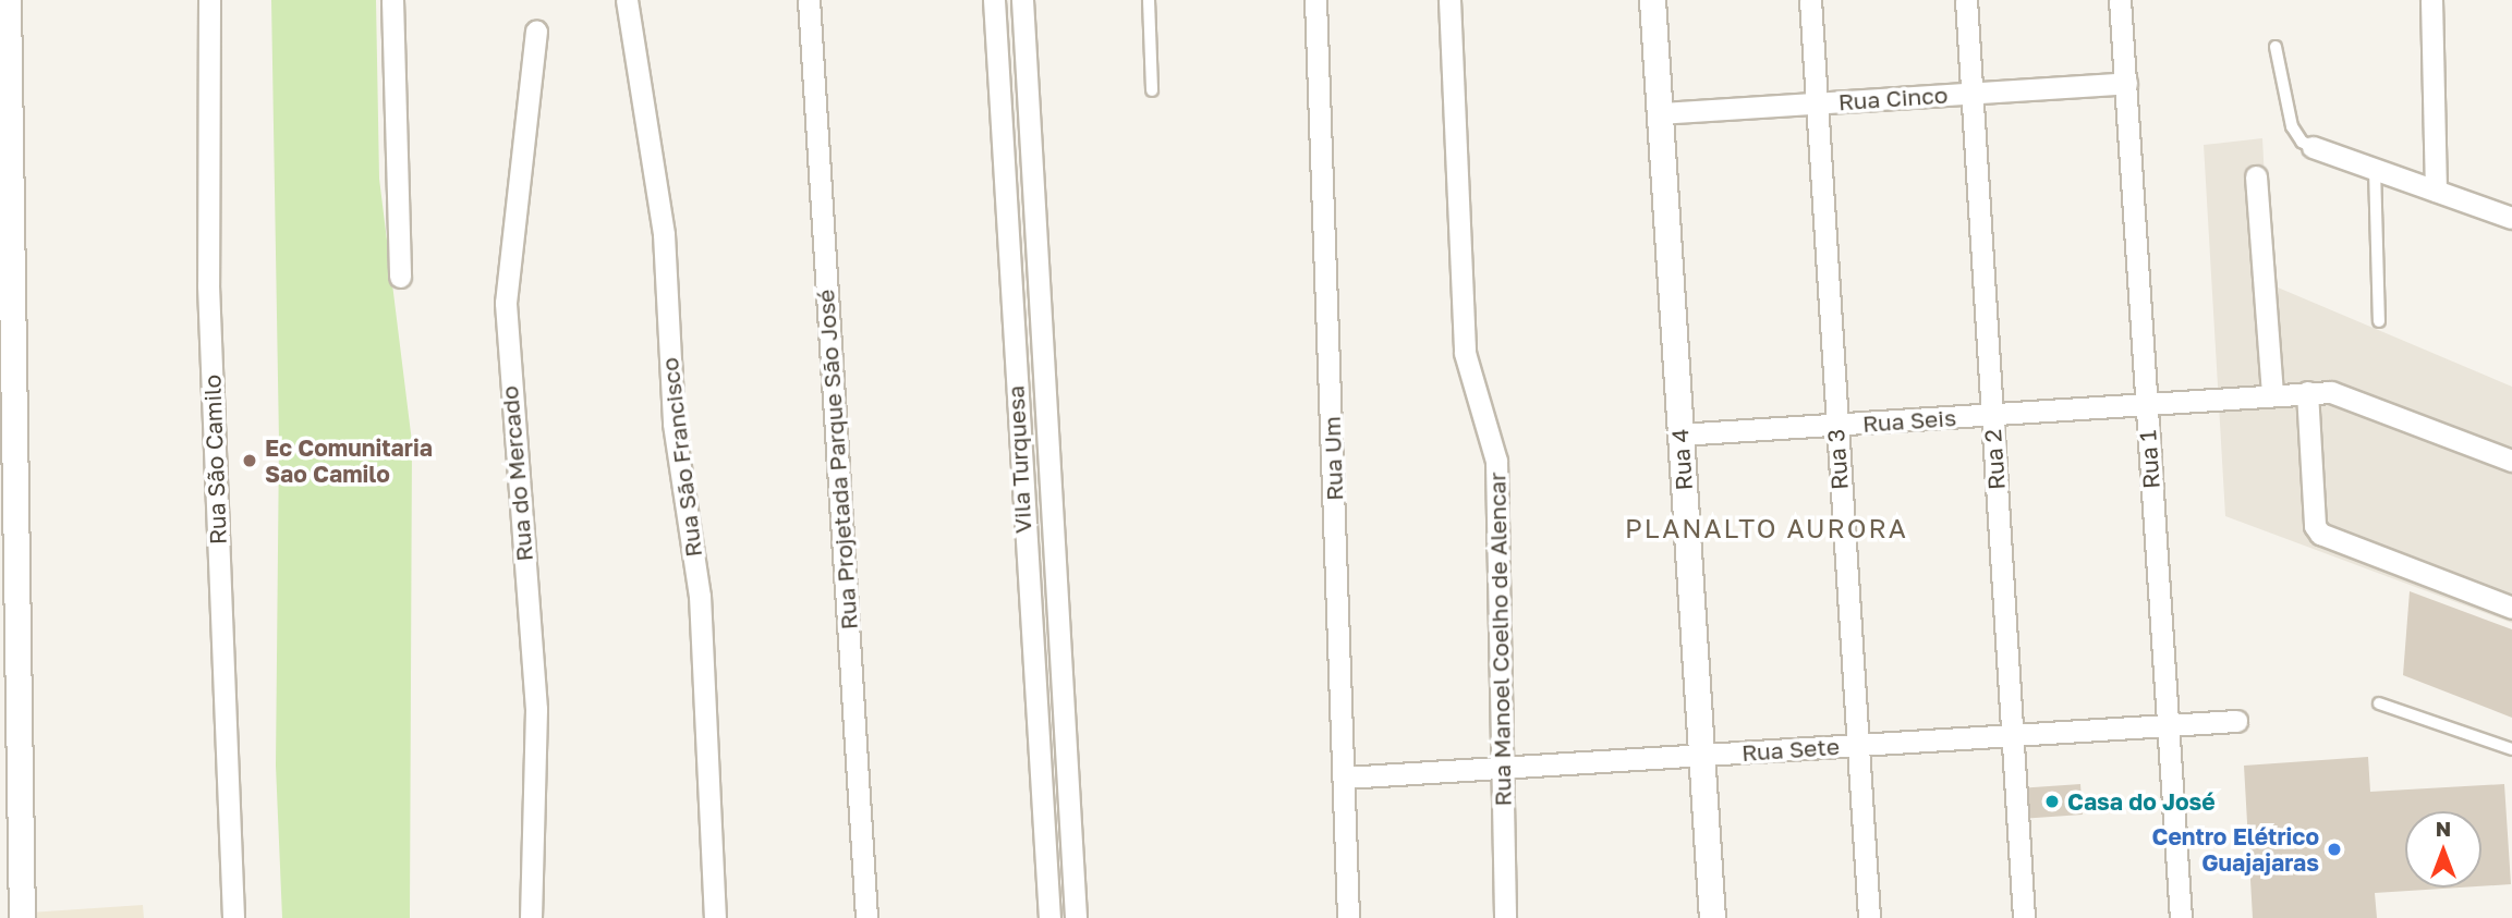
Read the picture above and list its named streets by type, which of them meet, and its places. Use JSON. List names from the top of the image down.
{
  "streets": {
    "street": [
      "Rua Cinco",
      "Rua Seis",
      "Rua São Francisco",
      "Rua Um",
      "Rua São Camilo",
      "Rua Projetada Parque São José",
      "Vila Turquesa",
      "Rua 4",
      "Rua 3",
      "Rua 2",
      "Rua 1",
      "Rua do Mercado",
      "Rua Manoel Coelho de Alencar",
      "Rua Sete"
    ]
  },
  "crossings": [
    ["Rua Cinco", "Rua 4"],
    ["Rua Cinco", "Rua 3"],
    ["Rua Cinco", "Rua 2"],
    ["Rua Cinco", "Rua 1"],
    ["Rua Seis", "Rua 4"],
    ["Rua Seis", "Rua 3"],
    ["Rua Seis", "Rua 2"],
    ["Rua Seis", "Rua 1"],
    ["Rua Um", "Rua Sete"],
    ["Rua 4", "Rua Sete"],
    ["Rua 3", "Rua Sete"],
    ["Rua 2", "Rua Sete"],
    ["Rua 1", "Rua Sete"],
    ["Rua Manoel Coelho de Alencar", "Rua Sete"]
  ],
  "districts": ["PLANALTO AURORA"],
  "places": ["Ec Comunitaria Sao Camilo", "Casa do José", "Centro Elétrico Guajajaras"],
  "north": "top"
}
